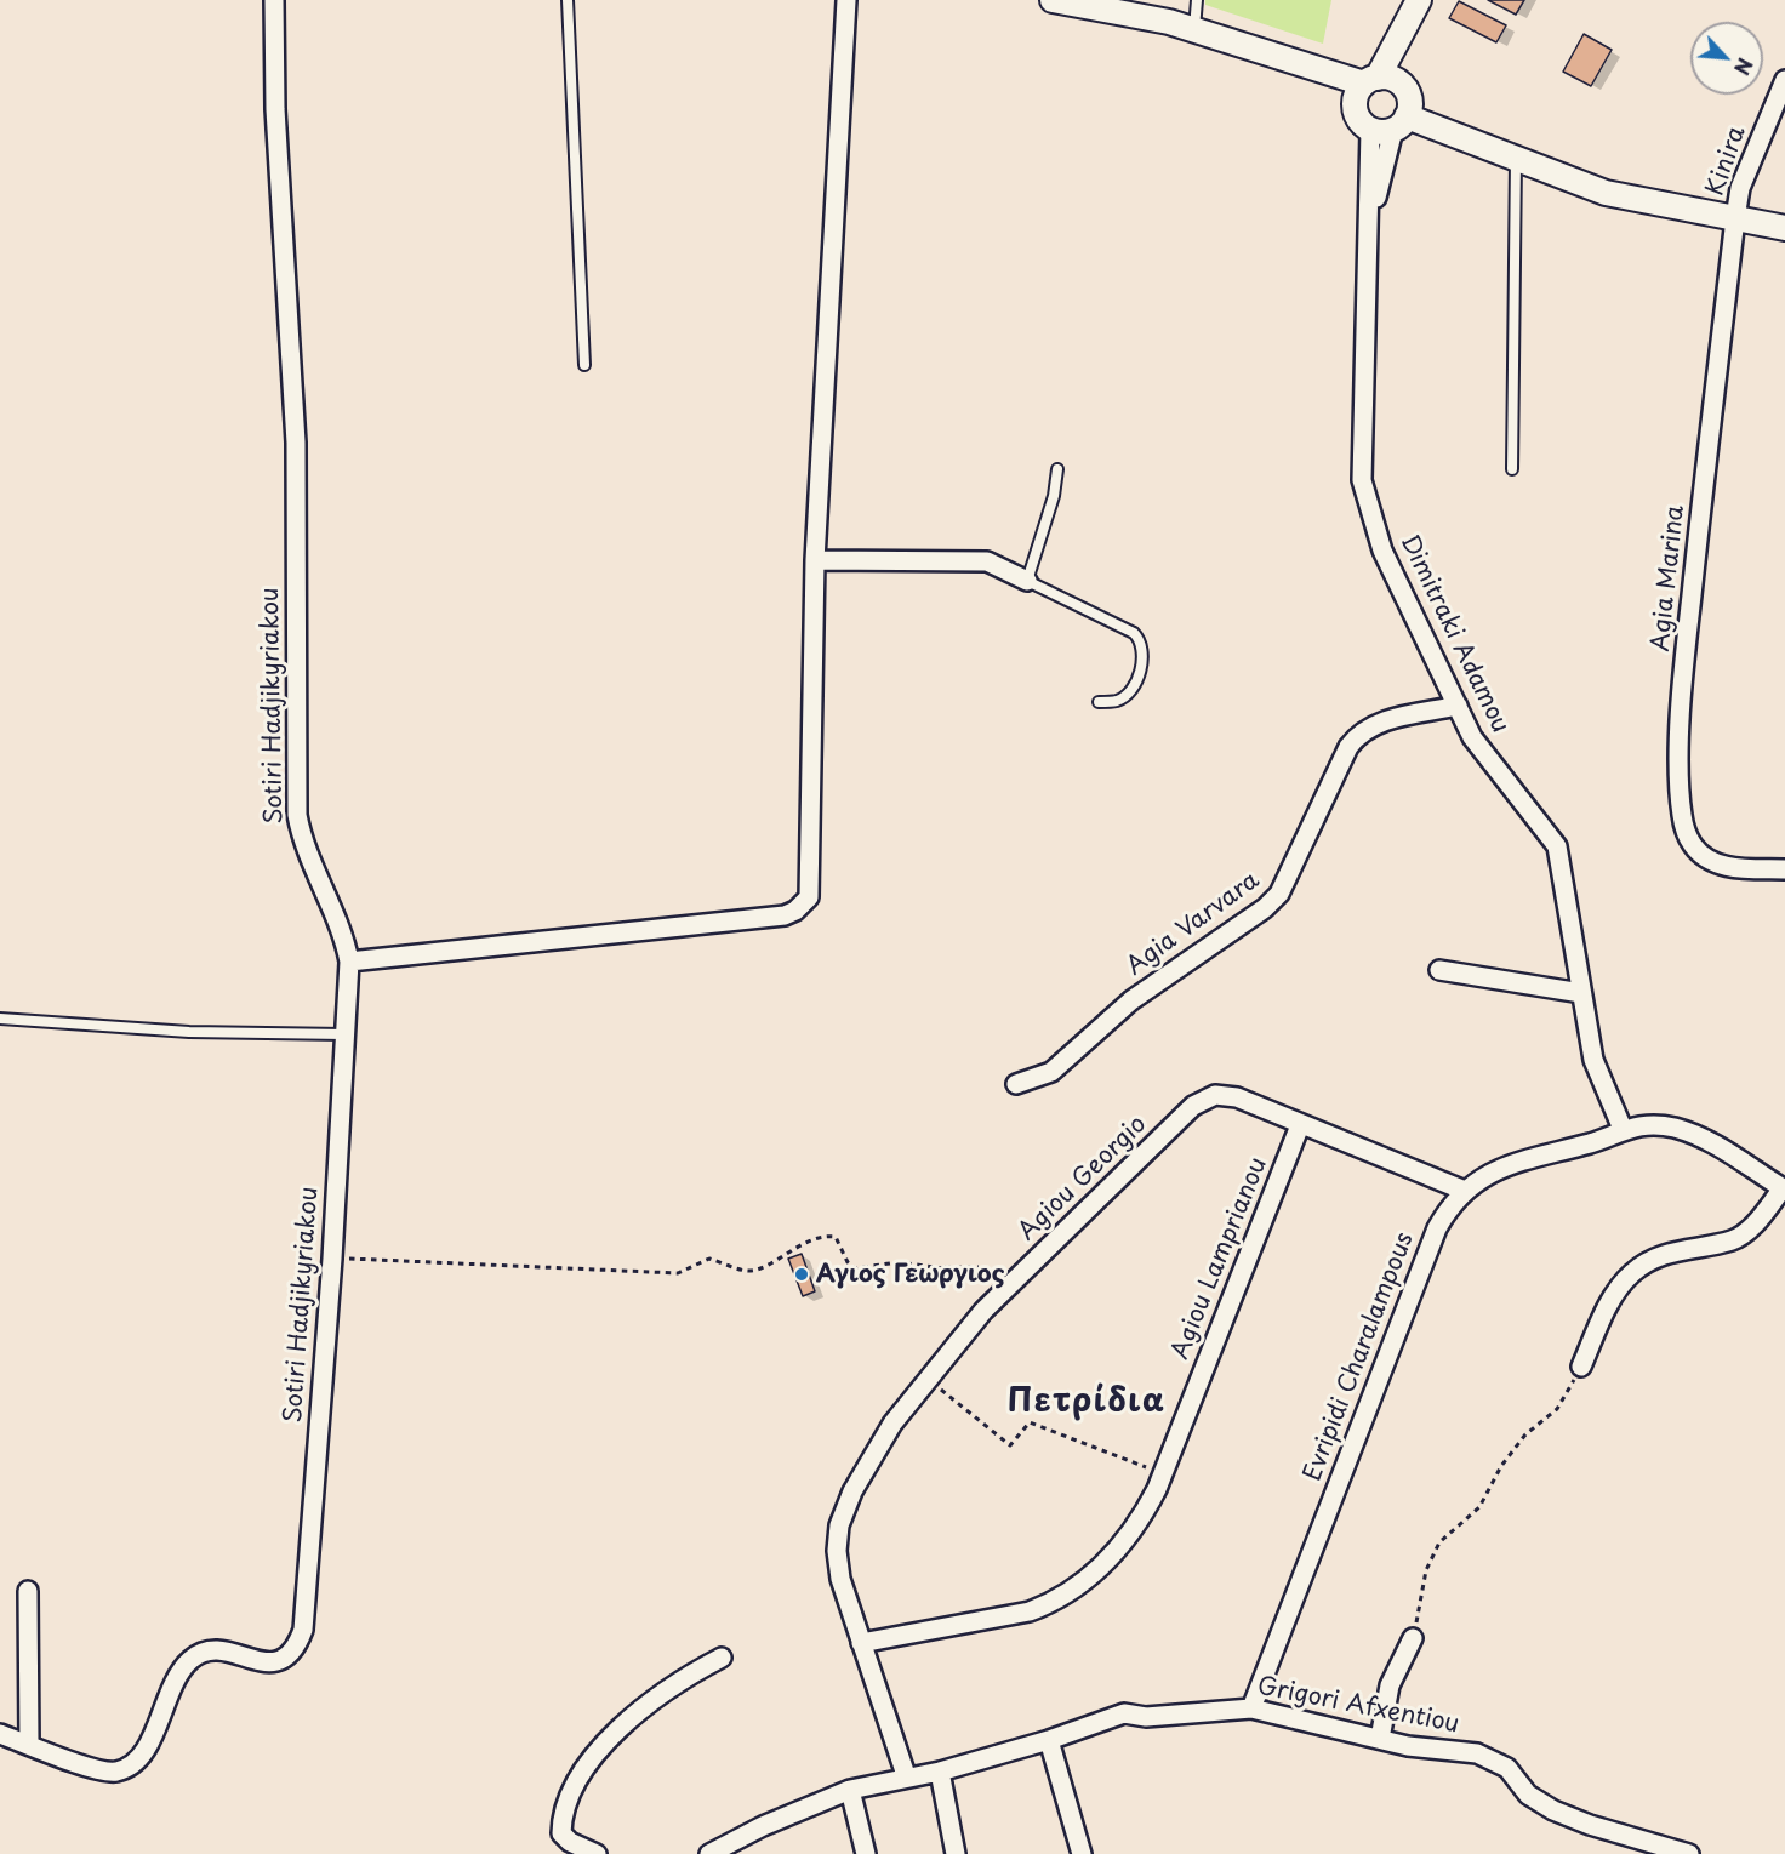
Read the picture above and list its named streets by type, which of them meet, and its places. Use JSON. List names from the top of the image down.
{
  "streets": {
    "street": [
      "Kinira",
      "Agia Marina",
      "Dimitraki Adamou",
      "Sotiri Hadjikyriakou",
      "Agia Varvara",
      "Agiou Georgio",
      "Agiou Lamprianou",
      "Evripidi Charalampous",
      "Grigori Afxentiou"
    ]
  },
  "crossings": [
    ["Kinira", "Agia Marina"],
    ["Dimitraki Adamou", "Agia Varvara"],
    ["Dimitraki Adamou", "Evripidi Charalampous"],
    ["Agiou Georgio", "Agiou Lamprianou"],
    ["Agiou Georgio", "Evripidi Charalampous"],
    ["Agiou Georgio", "Grigori Afxentiou"],
    ["Evripidi Charalampous", "Grigori Afxentiou"]
  ],
  "districts": ["Πετρίδια"],
  "places": ["Αγιος Γεωργιος"],
  "north": "bottom right"
}
